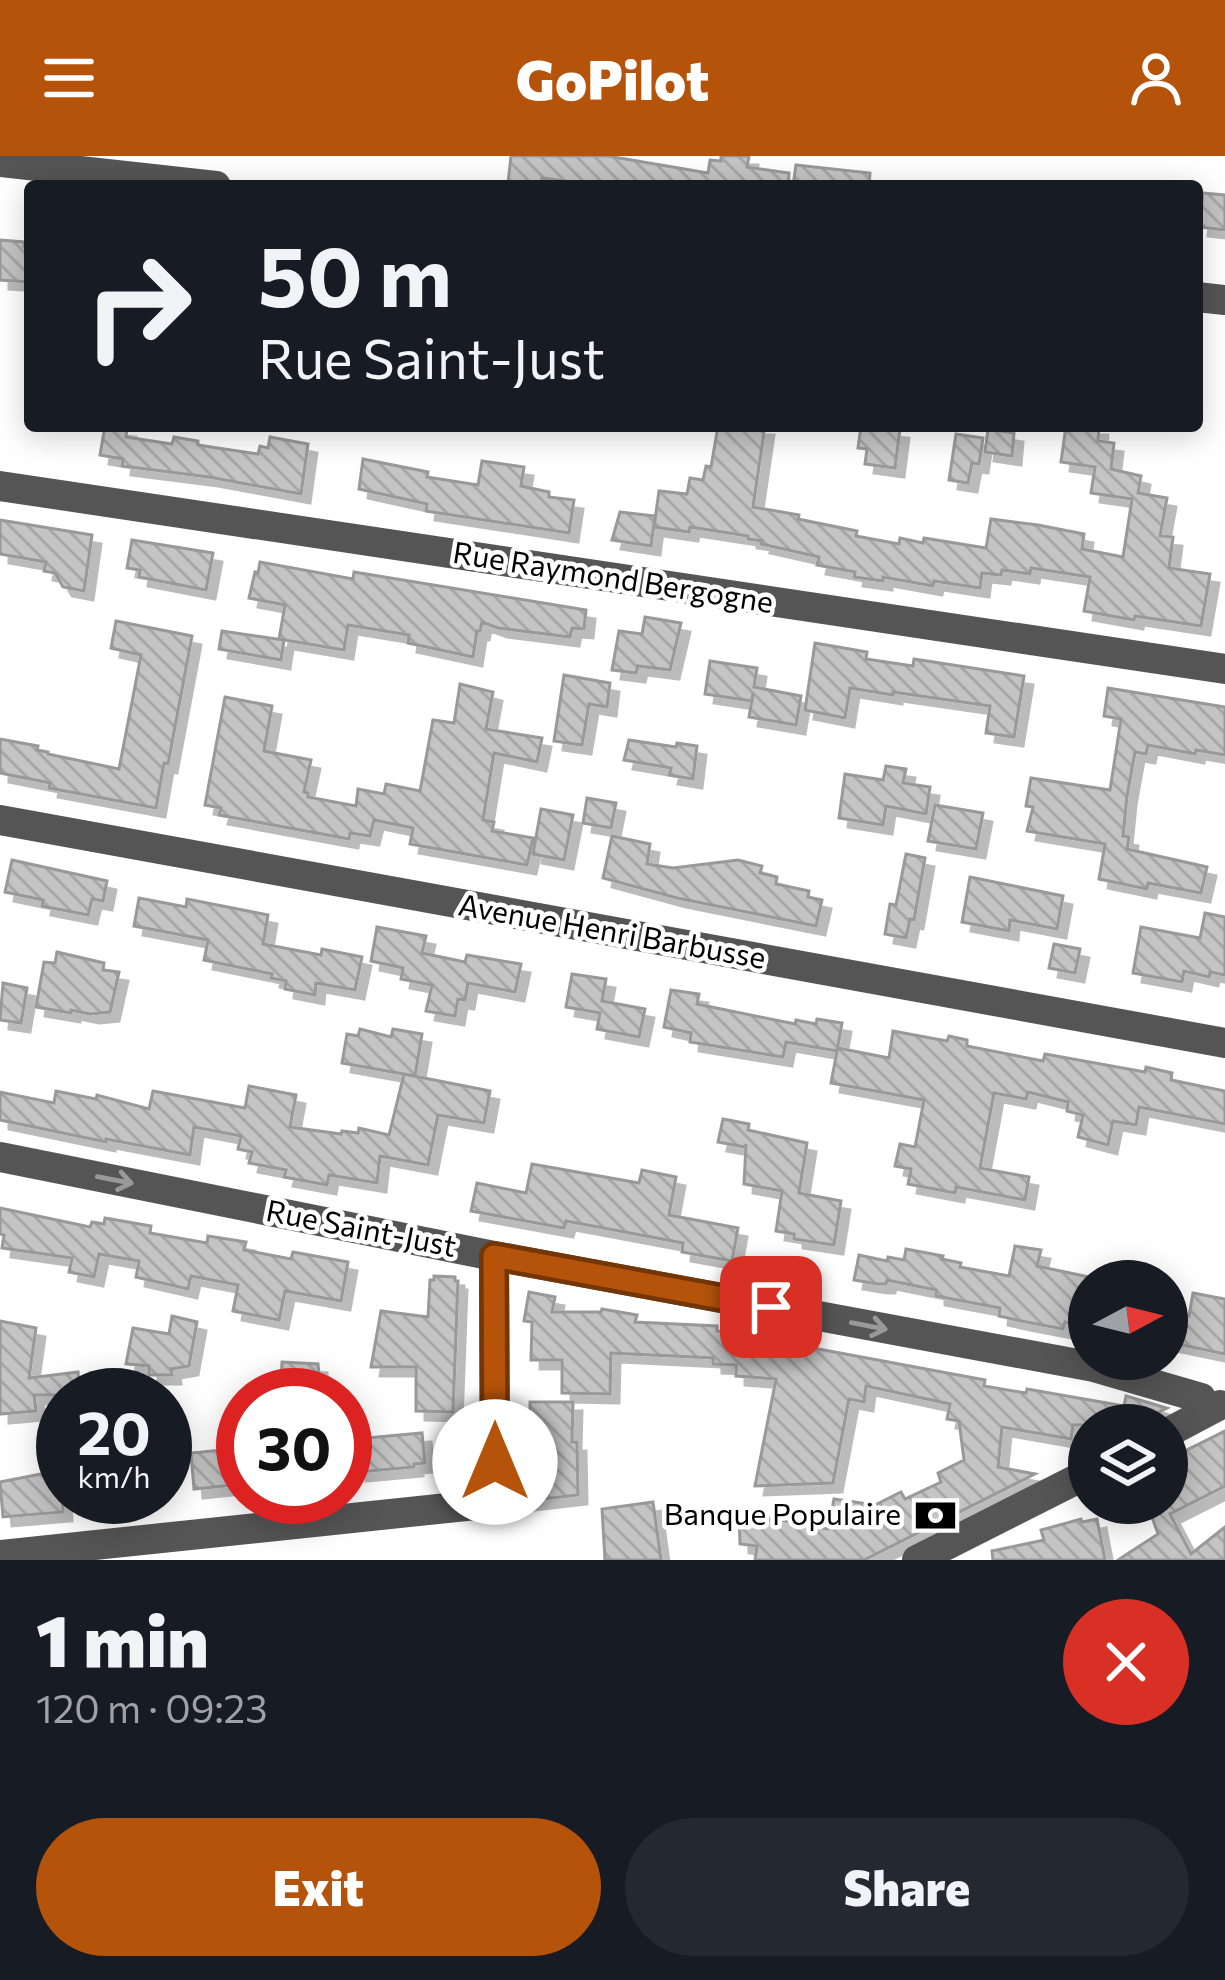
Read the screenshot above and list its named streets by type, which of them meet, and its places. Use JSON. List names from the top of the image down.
{
  "streets": {
    "street": ["Rue Raymond Bergogne", "Avenue Henri Barbusse", "Rue Saint-Just"]
  },
  "one_way": ["Rue Saint-Just"],
  "places": {
    "bank": ["Banque Populaire"]
  },
  "north": "right",
  "page": {
    "header": "GoPilot",
    "turn": ["50 m", "Rue Saint-Just"],
    "speed": "20 km/h",
    "limit": "30",
    "heading": ["1 min", "120 m · 09:23"],
    "buttons": ["Exit", "Share"]
  }
}
